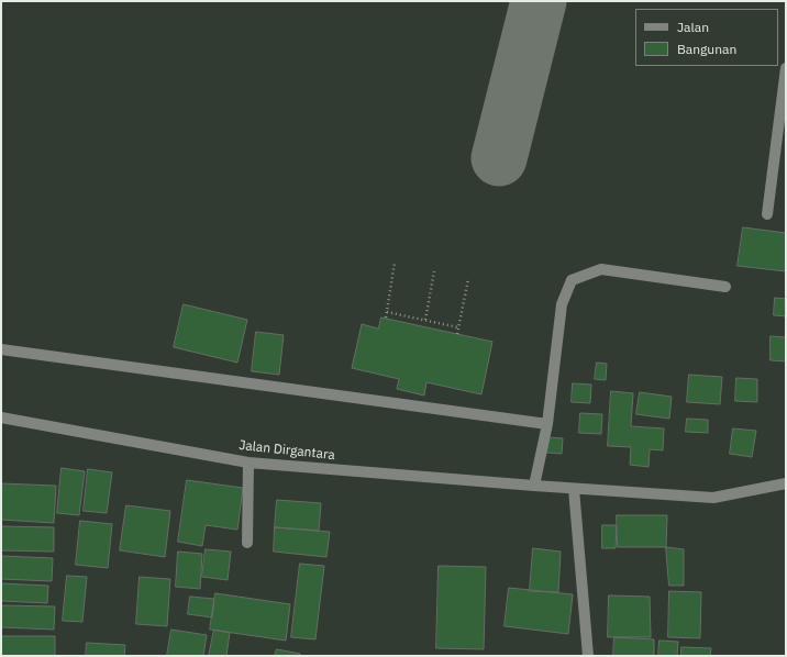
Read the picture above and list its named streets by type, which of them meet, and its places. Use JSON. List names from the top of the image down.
{
  "streets": {
    "street": ["Jalan Dirgantara"]
  },
  "legend": ["Jalan", "Bangunan"]
}
